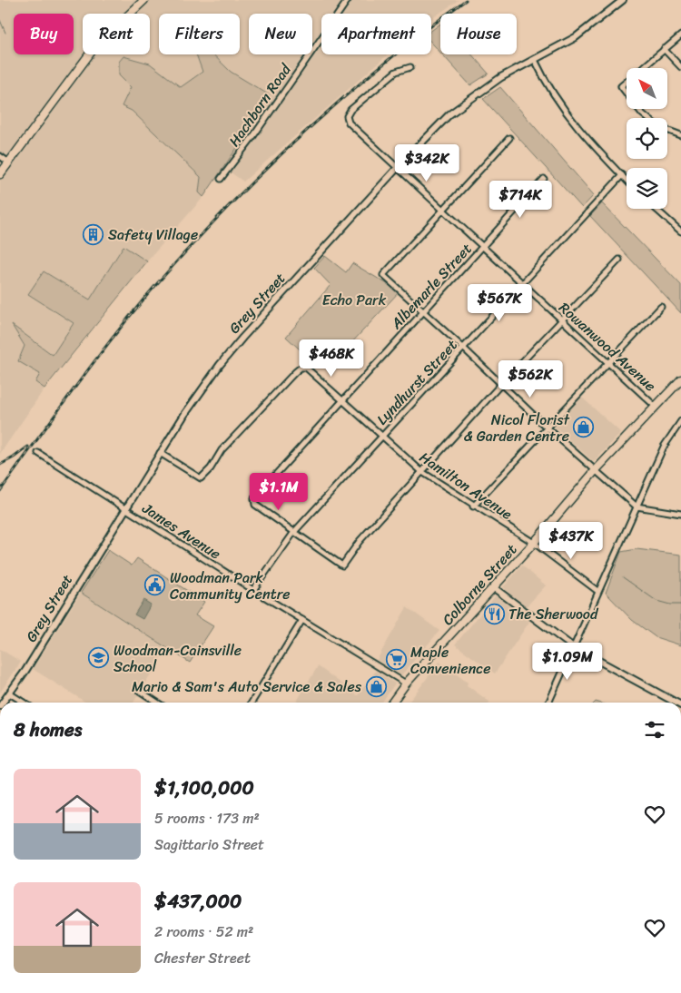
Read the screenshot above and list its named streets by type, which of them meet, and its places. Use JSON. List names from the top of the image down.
{
  "streets": {
    "main road": ["Colborne Street"],
    "street": [
      "Hachborn Road",
      "Albemarle Street",
      "Grey Street",
      "Rowanwood Avenue",
      "Lyndhurst Street",
      "Hamilton Avenue",
      "James Avenue"
    ]
  },
  "crossings": [
    ["Albemarle Street", "Rowanwood Avenue"],
    ["Albemarle Street", "Lyndhurst Street"],
    ["Albemarle Street", "Hamilton Avenue"],
    ["Grey Street", "Rowanwood Avenue"],
    ["Grey Street", "Hamilton Avenue"],
    ["Grey Street", "James Avenue"],
    ["Rowanwood Avenue", "Lyndhurst Street"],
    ["Rowanwood Avenue", "Colborne Street"],
    ["Lyndhurst Street", "Hamilton Avenue"],
    ["Lyndhurst Street", "James Avenue"],
    ["Hamilton Avenue", "Colborne Street"],
    ["James Avenue", "Colborne Street"]
  ],
  "parks": ["Echo Park"],
  "places": {
    "building": ["Safety Village"],
    "shop": ["Nicol Florist & Garden Centre", "Mario & Sam's Auto Service & Sales"],
    "public building": ["Woodman Park Community Centre"],
    "restaurant": ["The Sherwood"],
    "school or university": ["Woodman-Cainsville School"],
    "supermarket": ["Maple Convenience"]
  },
  "north": "top left",
  "page": {
    "chip": [
      "Buy",
      "Rent",
      "Filters",
      "New",
      "Apartment",
      "House"
    ],
    "price": [
      "$342K",
      "$714K",
      "$567K",
      "$468K",
      "$562K",
      "$1.1M",
      "$437K",
      "$1.09M"
    ],
    "heading": "8 homes",
    "list": [
      {
        "name": "$1,100,000",
        "note": "5 rooms · 173 m² · Sagittario Street"
      },
      {
        "name": "$437,000",
        "note": "2 rooms · 52 m² · Chester Street"
      }
    ]
  }
}
